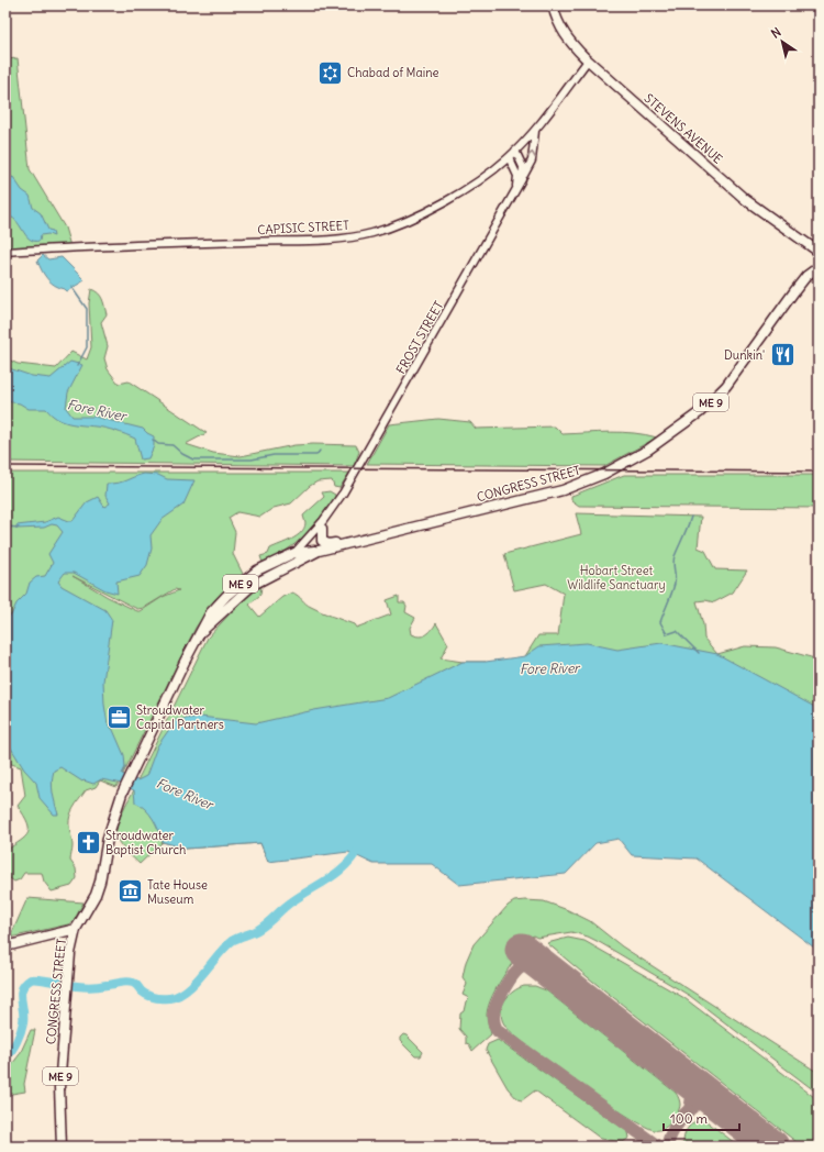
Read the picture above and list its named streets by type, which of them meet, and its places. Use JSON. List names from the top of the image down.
{
  "streets": {
    "main road": ["STEVENS AVENUE", "ME 9", "CONGRESS STREET"],
    "street": ["CAPISIC STREET", "FROST STREET"]
  },
  "crossings": [
    ["STEVENS AVENUE", "CAPISIC STREET"],
    ["CAPISIC STREET", "FROST STREET"],
    ["ME 9", "CONGRESS STREET"]
  ],
  "water": ["Fore River"],
  "parks": ["Hobart Street Wildlife Sanctuary"],
  "places": {
    "synagogue": ["Chabad of Maine"],
    "restaurant": ["Dunkin'"],
    "office": ["Stroudwater Capital Partners"],
    "church": ["Stroudwater Baptist Church"],
    "museum": ["Tate House Museum"]
  },
  "scale_bar": "100 m",
  "north": "top left"
}
